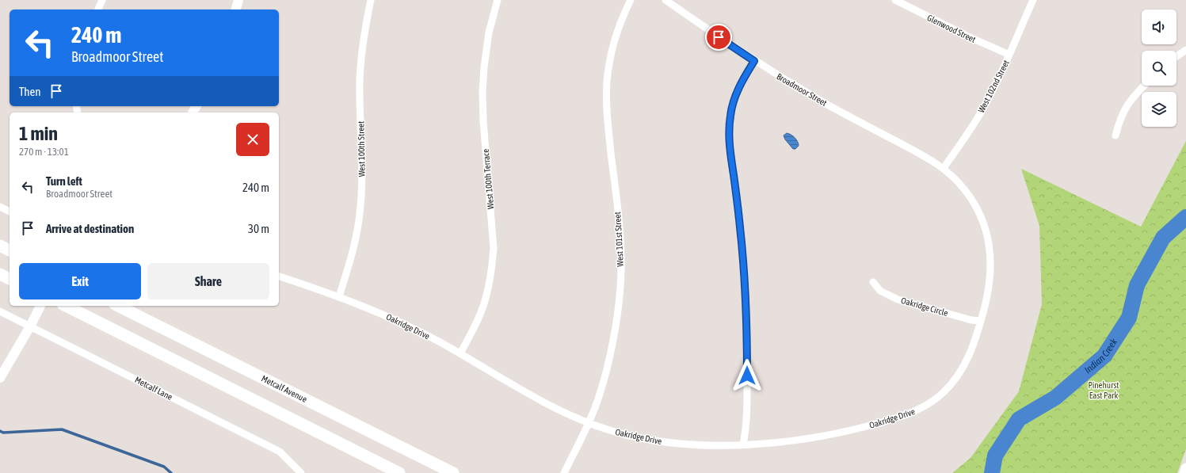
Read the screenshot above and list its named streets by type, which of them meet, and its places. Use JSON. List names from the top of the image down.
{
  "streets": {
    "main road": ["Metcalf Avenue"],
    "street": [
      "Glenwood Street",
      "West 102nd Street",
      "Broadmoor Street",
      "West 100th Street",
      "West 100th Terrace",
      "West 101st Street",
      "Oakridge Circle",
      "Oakridge Drive",
      "Metcalf Lane"
    ]
  },
  "crossings": [
    ["Glenwood Street", "West 102nd Street"],
    ["West 102nd Street", "Broadmoor Street"],
    ["Broadmoor Street", "Oakridge Circle"],
    ["Broadmoor Street", "Oakridge Drive"],
    ["West 100th Street", "Oakridge Drive"],
    ["West 100th Terrace", "Oakridge Drive"],
    ["West 101st Street", "Oakridge Drive"],
    ["Oakridge Circle", "Oakridge Drive"]
  ],
  "water": ["Indian Creek"],
  "parks": ["Pinehurst East Park"],
  "page": {
    "turn": ["240 m", "Broadmoor Street"],
    "then": "Then",
    "heading": ["1 min", "270 m · 13:01"],
    "list": [
      {
        "name": "Turn left",
        "note": "Broadmoor Street",
        "value": "240 m"
      },
      {
        "name": "Arrive at destination",
        "value": "30 m"
      }
    ],
    "buttons": ["Exit", "Share"]
  }
}
